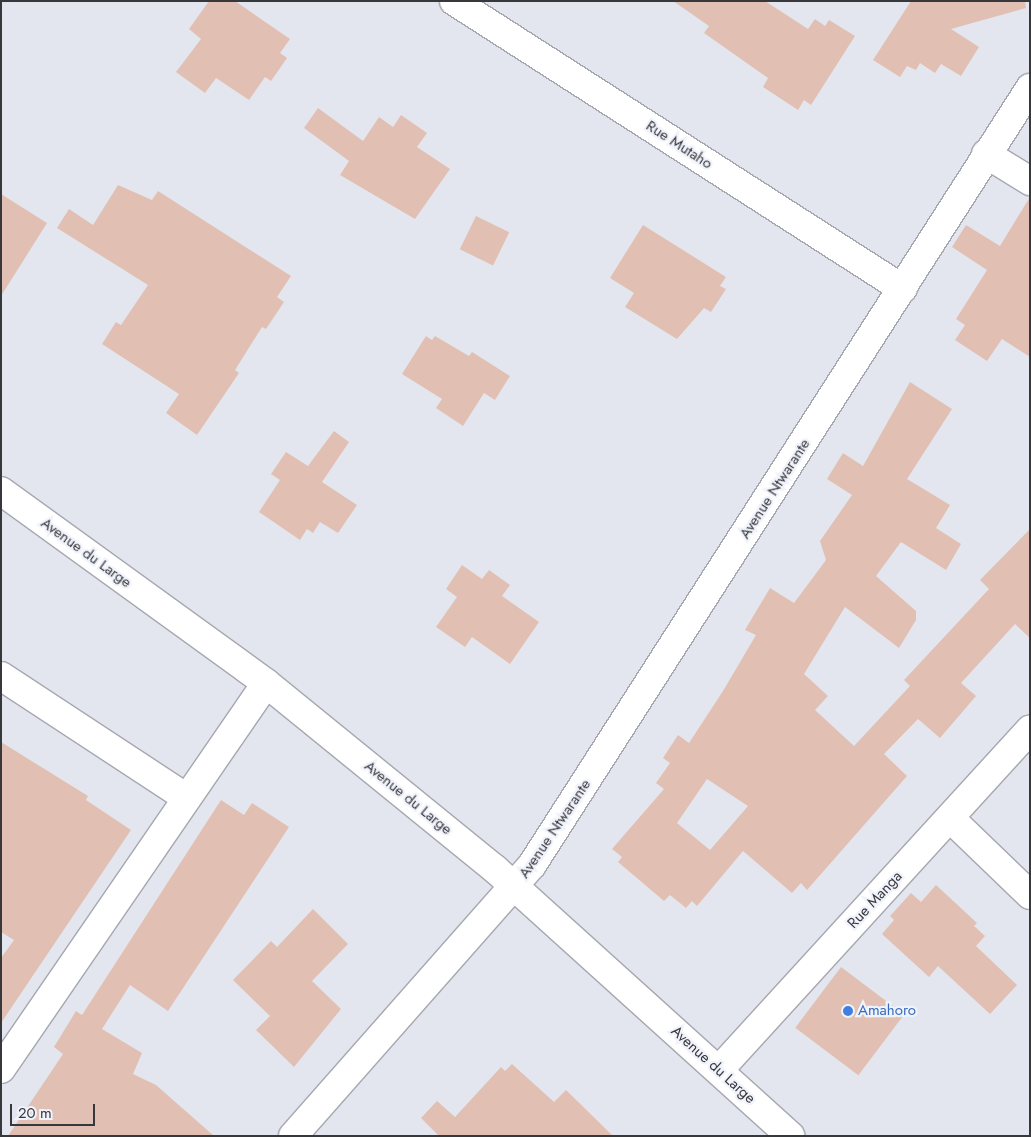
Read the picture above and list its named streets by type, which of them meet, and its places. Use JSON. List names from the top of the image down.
{
  "streets": {
    "street": [
      "Rue Mutaho",
      "Avenue Ntwarante",
      "Avenue du Large",
      "Rue Manga"
    ]
  },
  "crossings": [
    ["Rue Mutaho", "Avenue Ntwarante"],
    ["Avenue Ntwarante", "Avenue du Large"],
    ["Avenue du Large", "Rue Manga"]
  ],
  "places": ["Amahoro"],
  "scale_bar": "20 m"
}
